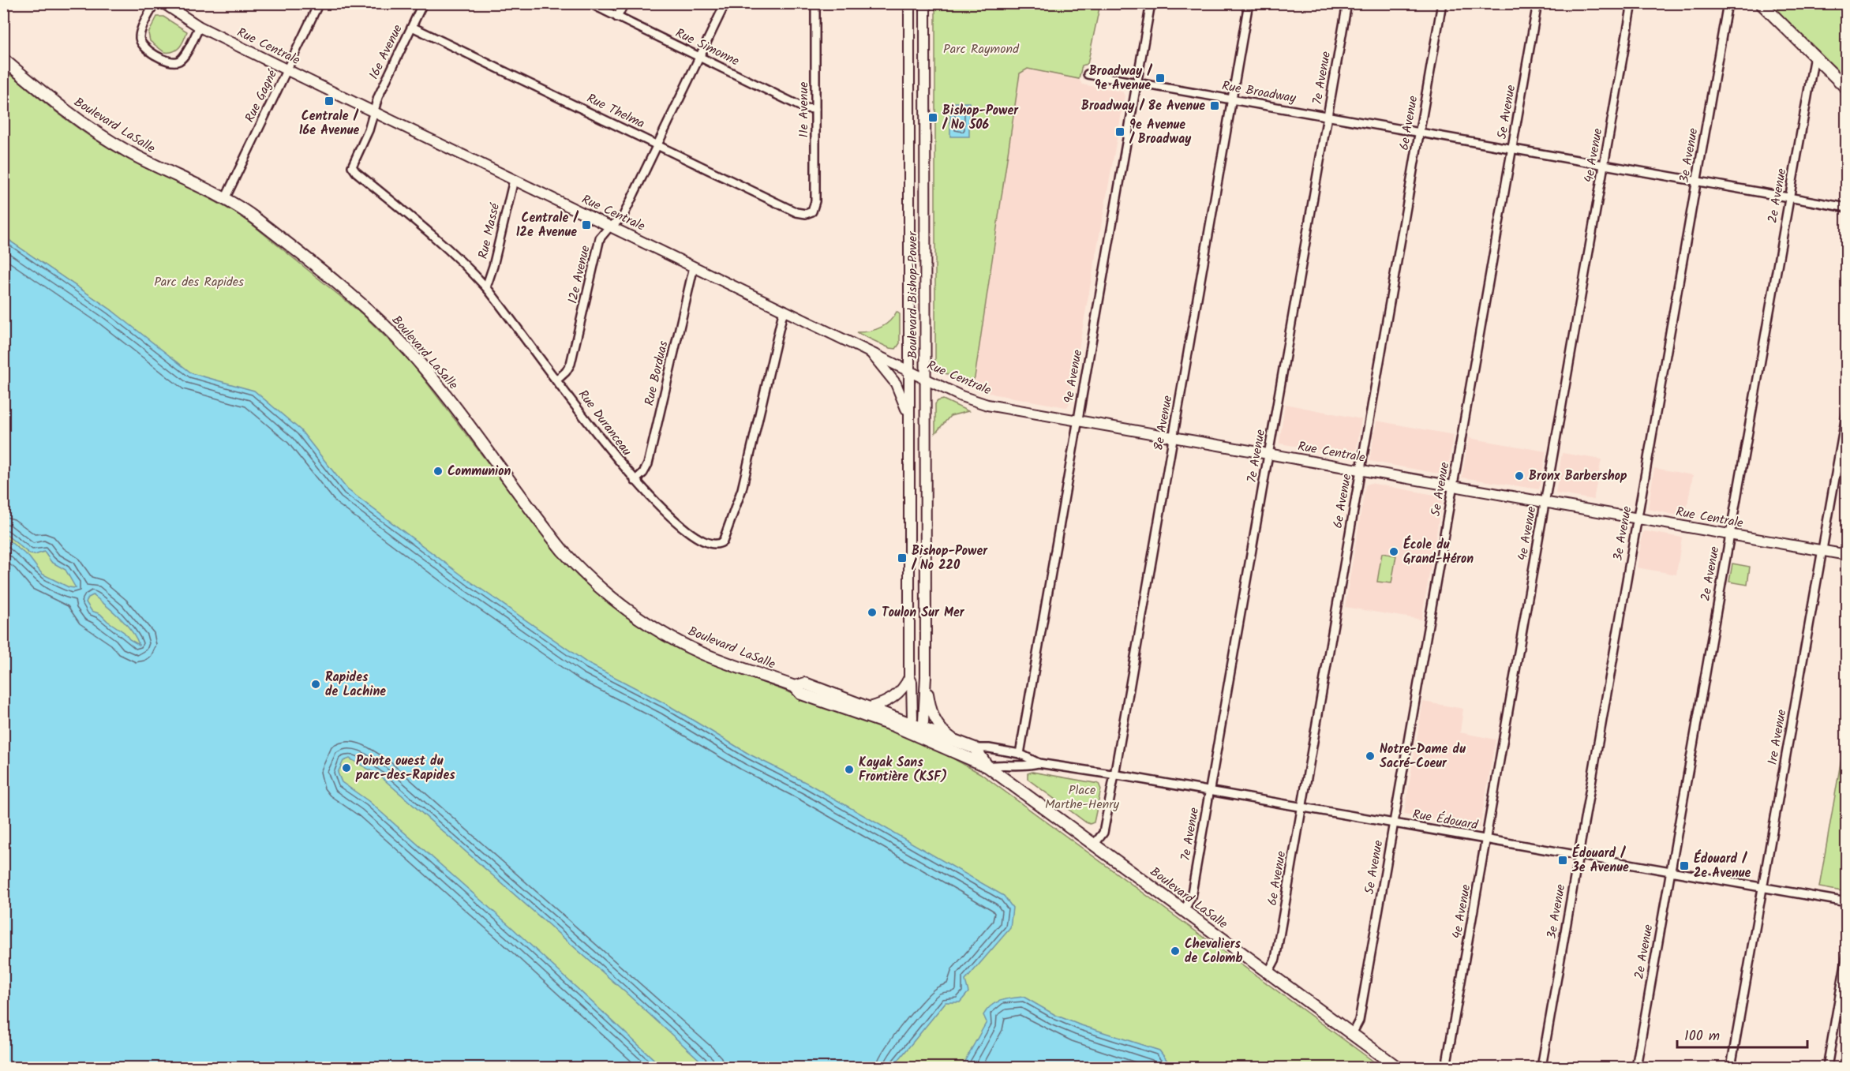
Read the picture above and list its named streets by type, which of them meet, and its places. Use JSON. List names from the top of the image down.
{
  "streets": {
    "main road": ["Boulevard LaSalle"],
    "street": [
      "Rue Centrale",
      "Rue Simonne",
      "16e Avenue",
      "7e Avenue",
      "Rue Broadway",
      "Rue Gagné",
      "11e Avenue",
      "Rue Thelma",
      "5e Avenue",
      "6e Avenue",
      "4e Avenue",
      "3e Avenue",
      "2e Avenue",
      "Rue Massé",
      "12e Avenue",
      "Boulevard Bishop-Power",
      "Rue Borduas",
      "9e Avenue",
      "Rue Duranceau",
      "8e Avenue",
      "1re Avenue",
      "Rue Édouard"
    ]
  },
  "crossings": [
    ["Rue Centrale", "16e Avenue"],
    ["Rue Centrale", "7e Avenue"],
    ["Rue Centrale", "Rue Gagné"],
    ["Rue Centrale", "5e Avenue"],
    ["Rue Centrale", "6e Avenue"],
    ["Rue Centrale", "4e Avenue"],
    ["Rue Centrale", "3e Avenue"],
    ["Rue Centrale", "2e Avenue"],
    ["Rue Centrale", "Rue Massé"],
    ["Rue Centrale", "12e Avenue"],
    ["Rue Centrale", "Boulevard Bishop-Power"],
    ["Rue Centrale", "Rue Borduas"],
    ["Rue Centrale", "9e Avenue"],
    ["Rue Centrale", "Rue Duranceau"],
    ["Rue Centrale", "8e Avenue"],
    ["Rue Centrale", "1re Avenue"],
    ["Rue Simonne", "11e Avenue"],
    ["Rue Simonne", "12e Avenue"],
    ["16e Avenue", "Rue Thelma"],
    ["16e Avenue", "Rue Duranceau"],
    ["7e Avenue", "Rue Broadway"],
    ["7e Avenue", "Boulevard LaSalle"],
    ["7e Avenue", "Rue Édouard"],
    ["Rue Broadway", "5e Avenue"],
    ["Rue Broadway", "6e Avenue"],
    ["Rue Broadway", "4e Avenue"],
    ["Rue Broadway", "3e Avenue"],
    ["Rue Broadway", "2e Avenue"],
    ["Rue Broadway", "9e Avenue"],
    ["Rue Broadway", "8e Avenue"],
    ["Rue Gagné", "Boulevard LaSalle"],
    ["11e Avenue", "Rue Thelma"],
    ["Rue Thelma", "12e Avenue"],
    ["5e Avenue", "Boulevard LaSalle"],
    ["5e Avenue", "Rue Édouard"],
    ["6e Avenue", "Boulevard LaSalle"],
    ["6e Avenue", "Rue Édouard"],
    ["Boulevard LaSalle", "Boulevard Bishop-Power"],
    ["Boulevard LaSalle", "8e Avenue"],
    ["Boulevard LaSalle", "Rue Édouard"],
    ["4e Avenue", "Rue Édouard"],
    ["3e Avenue", "Rue Édouard"],
    ["2e Avenue", "Rue Édouard"],
    ["Rue Massé", "Rue Duranceau"],
    ["12e Avenue", "Rue Duranceau"],
    ["Rue Borduas", "Rue Duranceau"],
    ["9e Avenue", "Rue Édouard"],
    ["8e Avenue", "Rue Édouard"],
    ["1re Avenue", "Rue Édouard"]
  ],
  "parks": ["Parc Raymond", "Parc des Rapides", "Place Marthe-Henry"],
  "places": {
    "transit": [
      "Broadway / 9e Avenue",
      "Centrale / 16e Avenue",
      "Broadway / 8e Avenue",
      "Bishop-Power / No 506",
      "9e Avenue / Broadway",
      "Centrale / 12e Avenue",
      "Bishop-Power / No 220",
      "Édouard / 3e Avenue",
      "Édouard / 2e Avenue"
    ],
    "other": [
      "Communion",
      "Bronx Barbershop",
      "École du Grand-Héron",
      "Toulon Sur Mer",
      "Rapides de Lachine",
      "Notre-Dame du Sacré-Coeur",
      "Pointe ouest du parc-des-Rapides",
      "Kayak Sans Frontière (KSF)",
      "Chevaliers de Colomb"
    ]
  },
  "scale_bar": "100 m"
}
